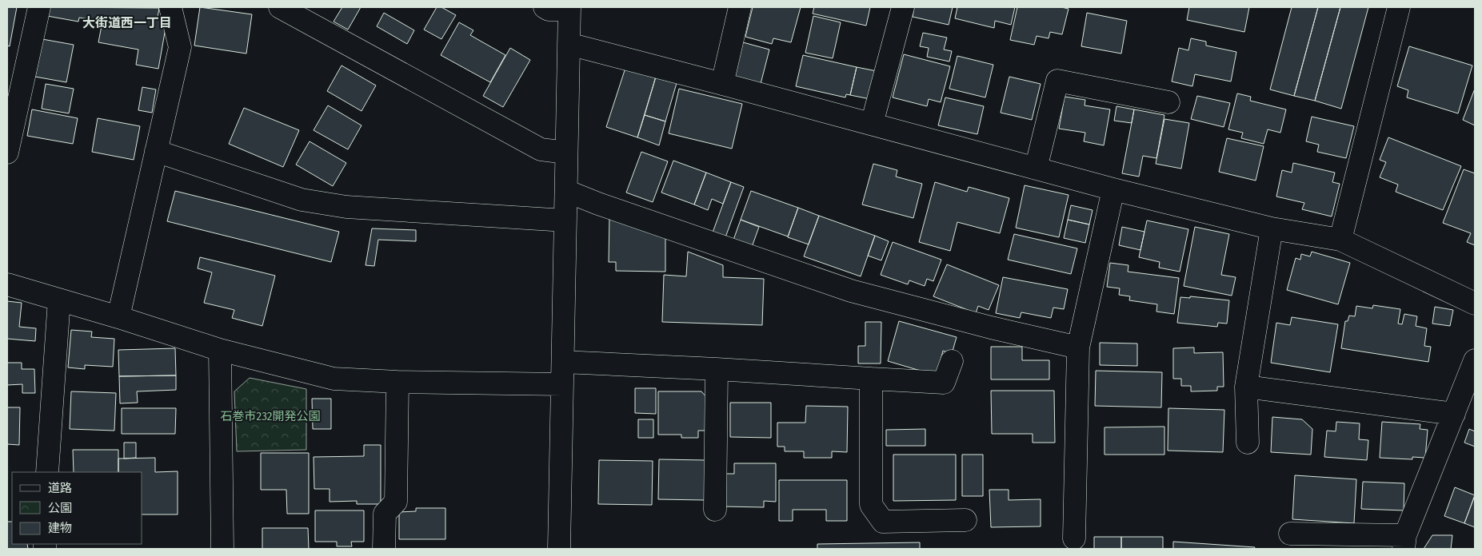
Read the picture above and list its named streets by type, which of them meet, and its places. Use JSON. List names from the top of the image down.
{
  "districts": ["大街道西一丁目"],
  "parks": ["石巻市232開発公園"],
  "legend": ["道路", "公園", "建物"]
}
